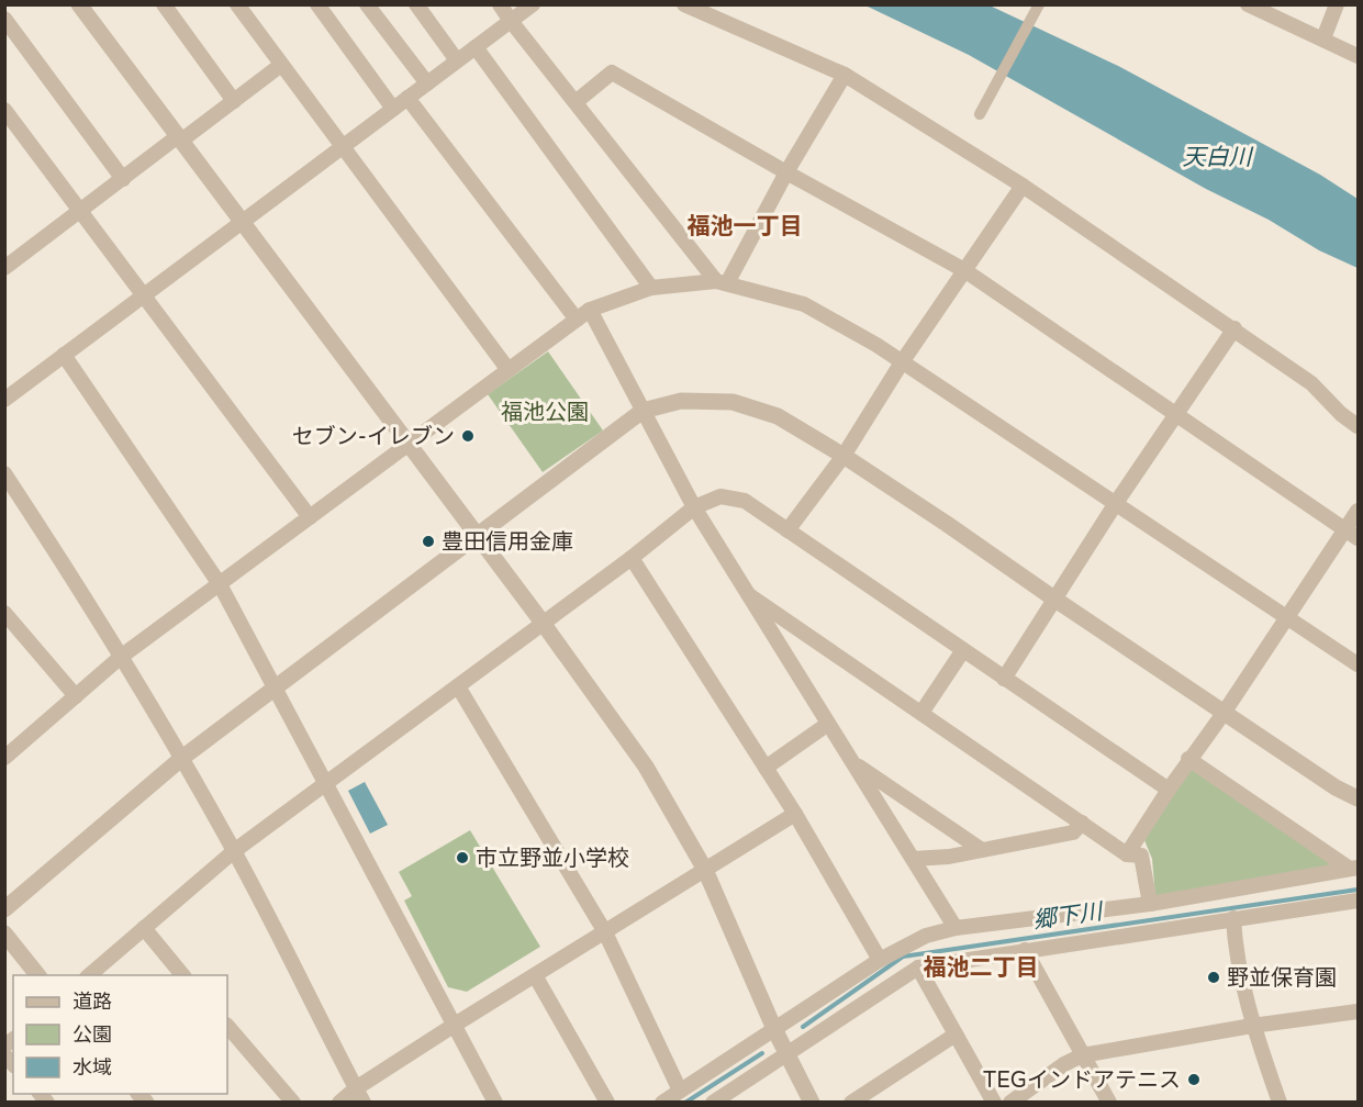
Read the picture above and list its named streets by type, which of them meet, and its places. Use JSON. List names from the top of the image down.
{
  "districts": ["福池一丁目", "福池二丁目"],
  "water": ["天白川", "郷下川"],
  "parks": ["福池公園"],
  "places": [
    "セブン-イレブン",
    "豊田信用金庫",
    "市立野並小学校",
    "野並保育園",
    "TEGインドアテニス"
  ],
  "legend": ["道路", "公園", "水域"]
}
